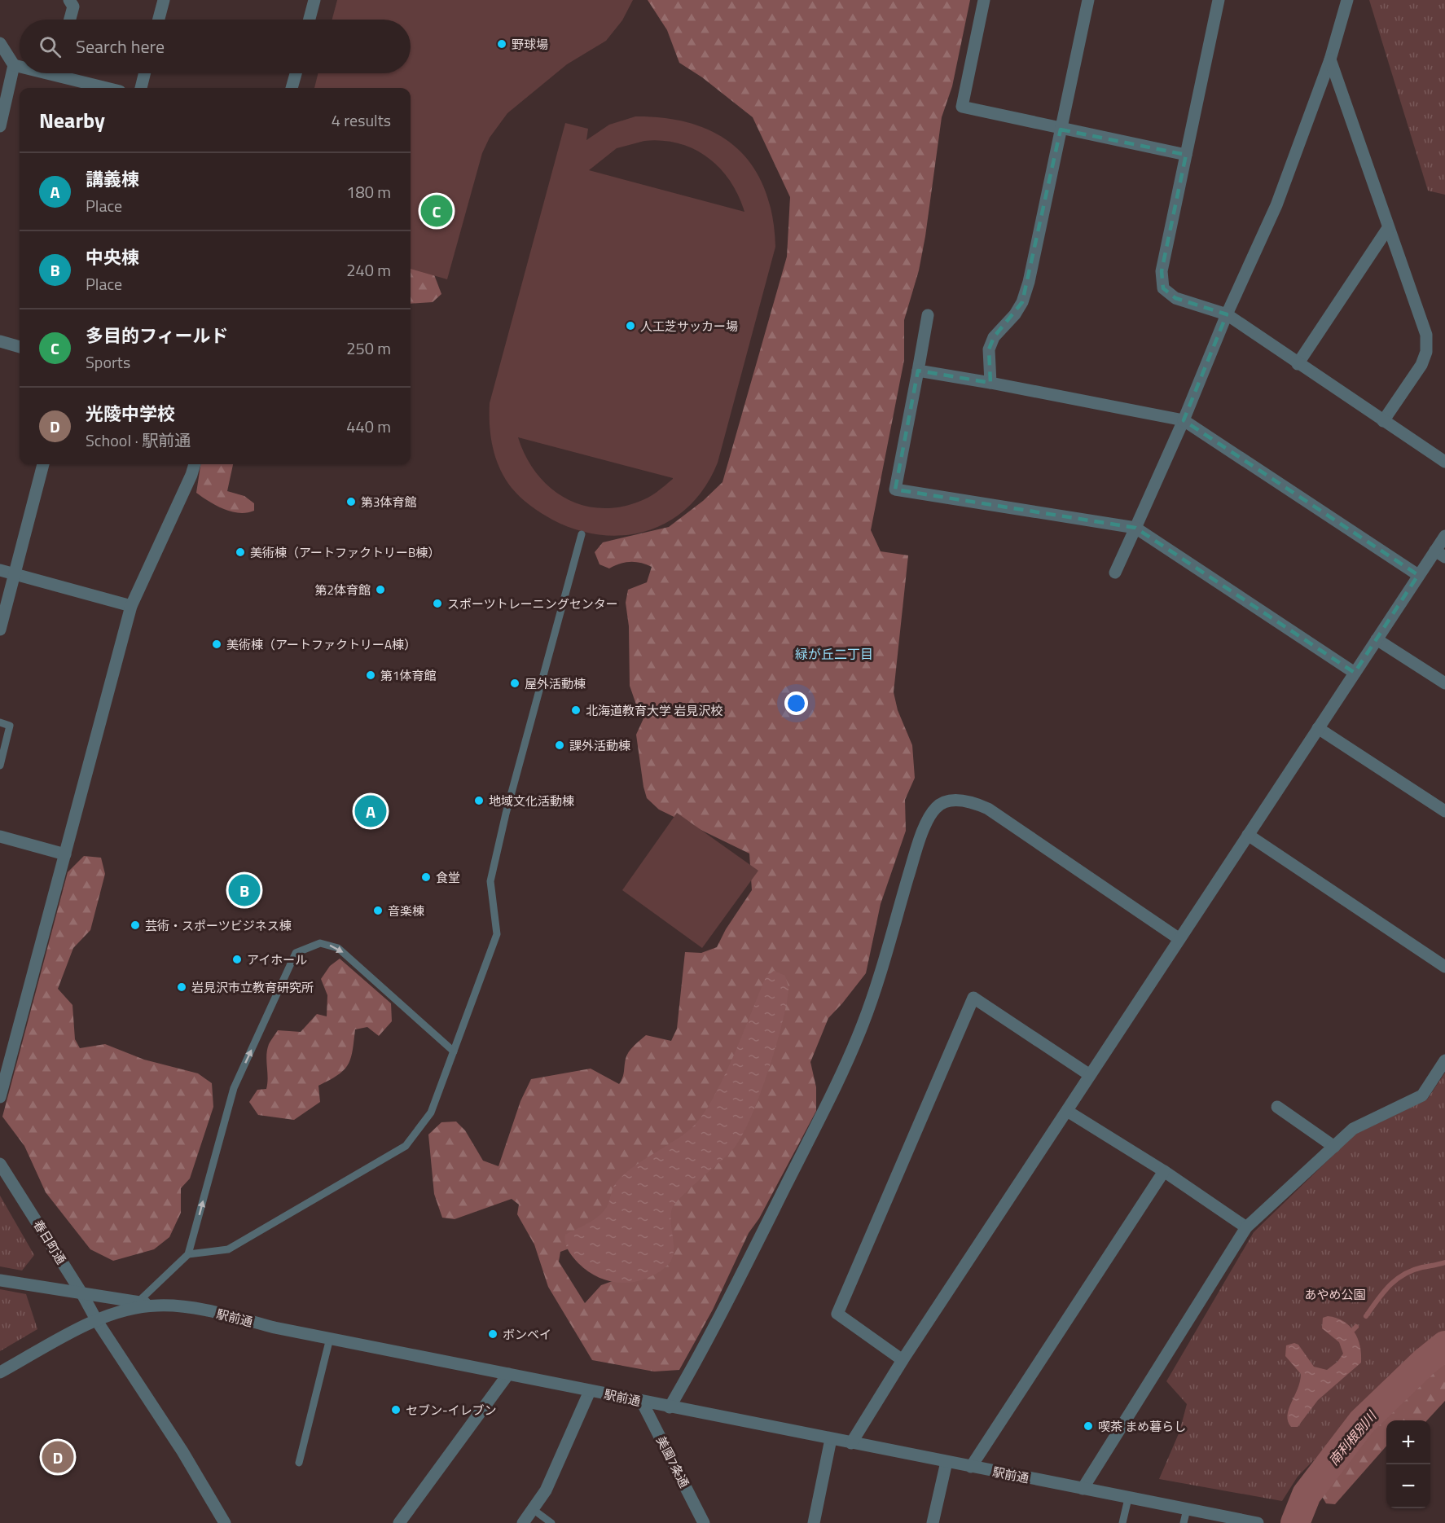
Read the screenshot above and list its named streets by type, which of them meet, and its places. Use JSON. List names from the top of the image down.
{
  "streets": {
    "street": ["春日町通", "駅前通", "美園7条通"]
  },
  "crossings": [
    ["春日町通", "駅前通"],
    ["駅前通", "美園7条通"]
  ],
  "districts": ["緑が丘二丁目"],
  "water": ["南利根別川"],
  "parks": ["あやめ公園"],
  "places": [
    "野球場",
    "人工芝サッカー場",
    "第3体育館",
    "美術棟（アートファクトリーB棟）",
    "第2体育館",
    "スポーツトレーニングセンター",
    "美術棟（アートファクトリーA棟）",
    "第1体育館",
    "屋外活動棟",
    "北海道教育大学 岩見沢校",
    "課外活動棟",
    "地域文化活動棟",
    "食堂",
    "音楽棟",
    "芸術・スポーツビジネス棟",
    "アイホール",
    "岩見沢市立教育研究所",
    "ボンベイ",
    "セブン-イレブン",
    "喫茶 まめ暮らし"
  ],
  "page": {
    "search": "Search here",
    "heading": ["Nearby", "4 results"],
    "list": [
      {
        "mark": "A",
        "name": "講義棟",
        "note": "Place",
        "value": "180 m"
      },
      {
        "mark": "B",
        "name": "中央棟",
        "note": "Place",
        "value": "240 m"
      },
      {
        "mark": "C",
        "name": "多目的フィールド",
        "note": "Sports",
        "value": "250 m"
      },
      {
        "mark": "D",
        "name": "光陵中学校",
        "note": "School · 駅前通",
        "value": "440 m"
      }
    ],
    "pins": [
      "C",
      "A",
      "B",
      "D"
    ],
    "map_buttons": ["+", "−"]
  }
}
